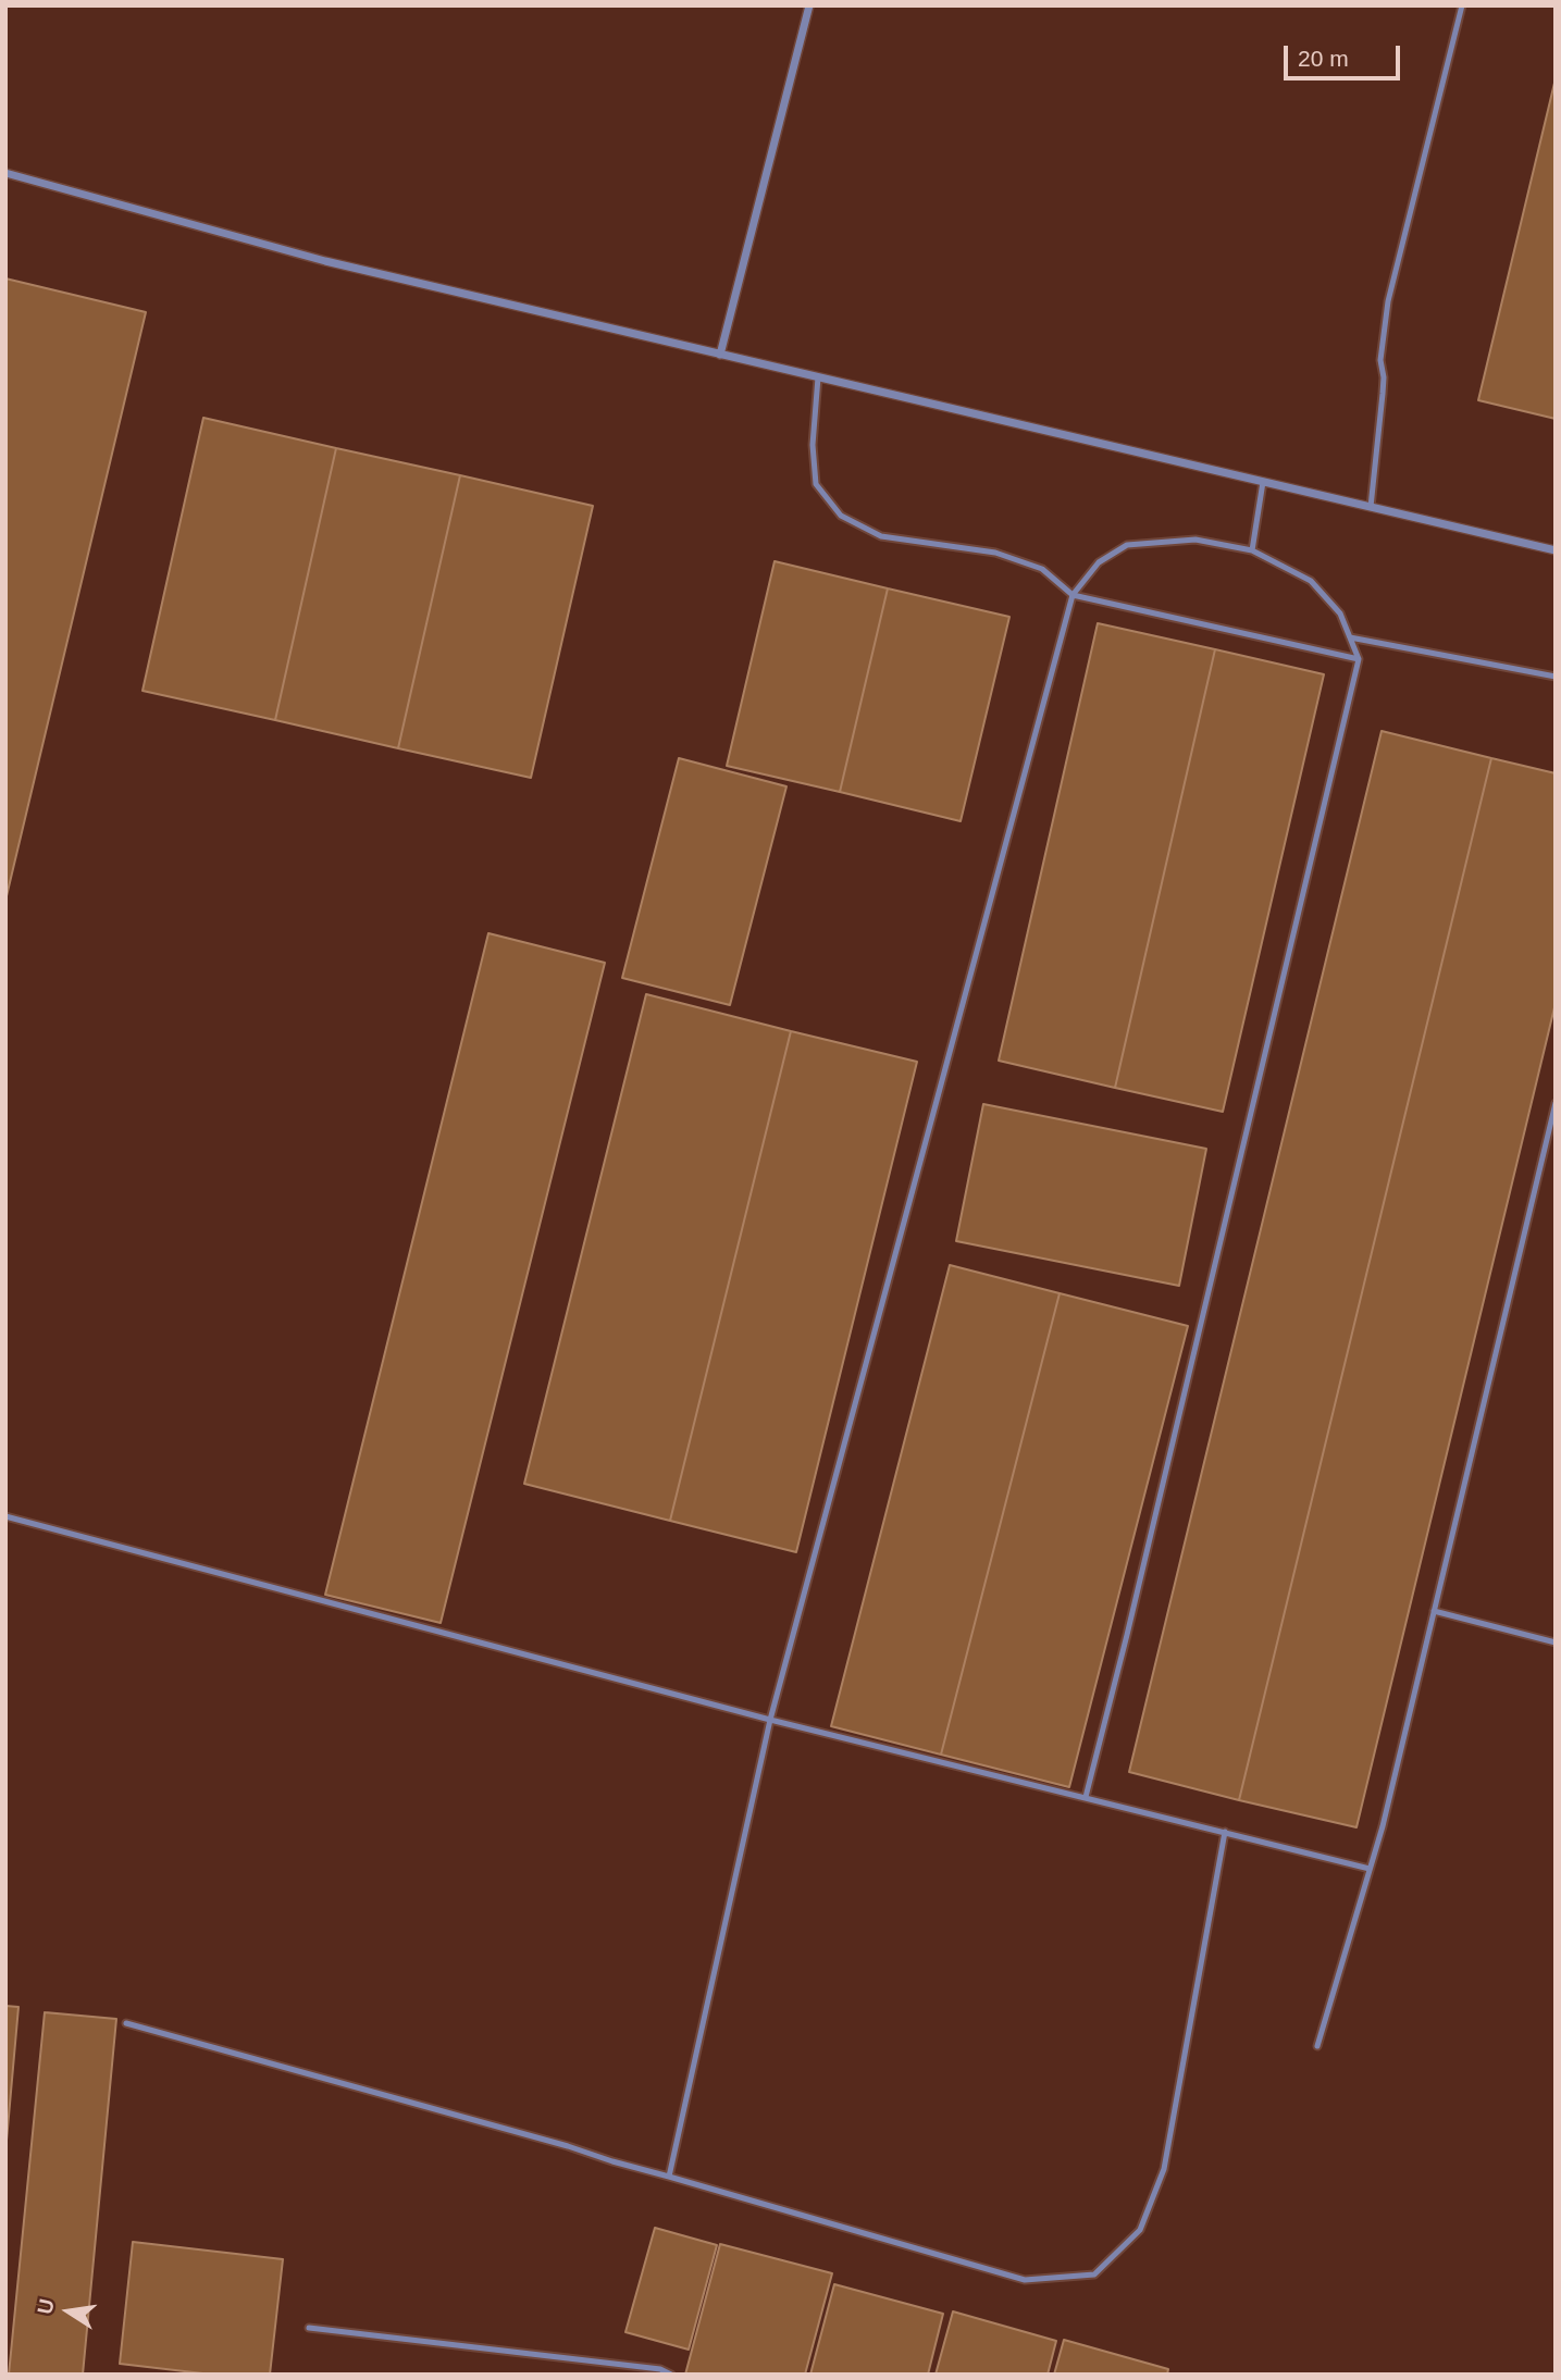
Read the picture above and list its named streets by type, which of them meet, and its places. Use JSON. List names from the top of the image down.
{
  "scale_bar": "20 m",
  "north": "left"
}
